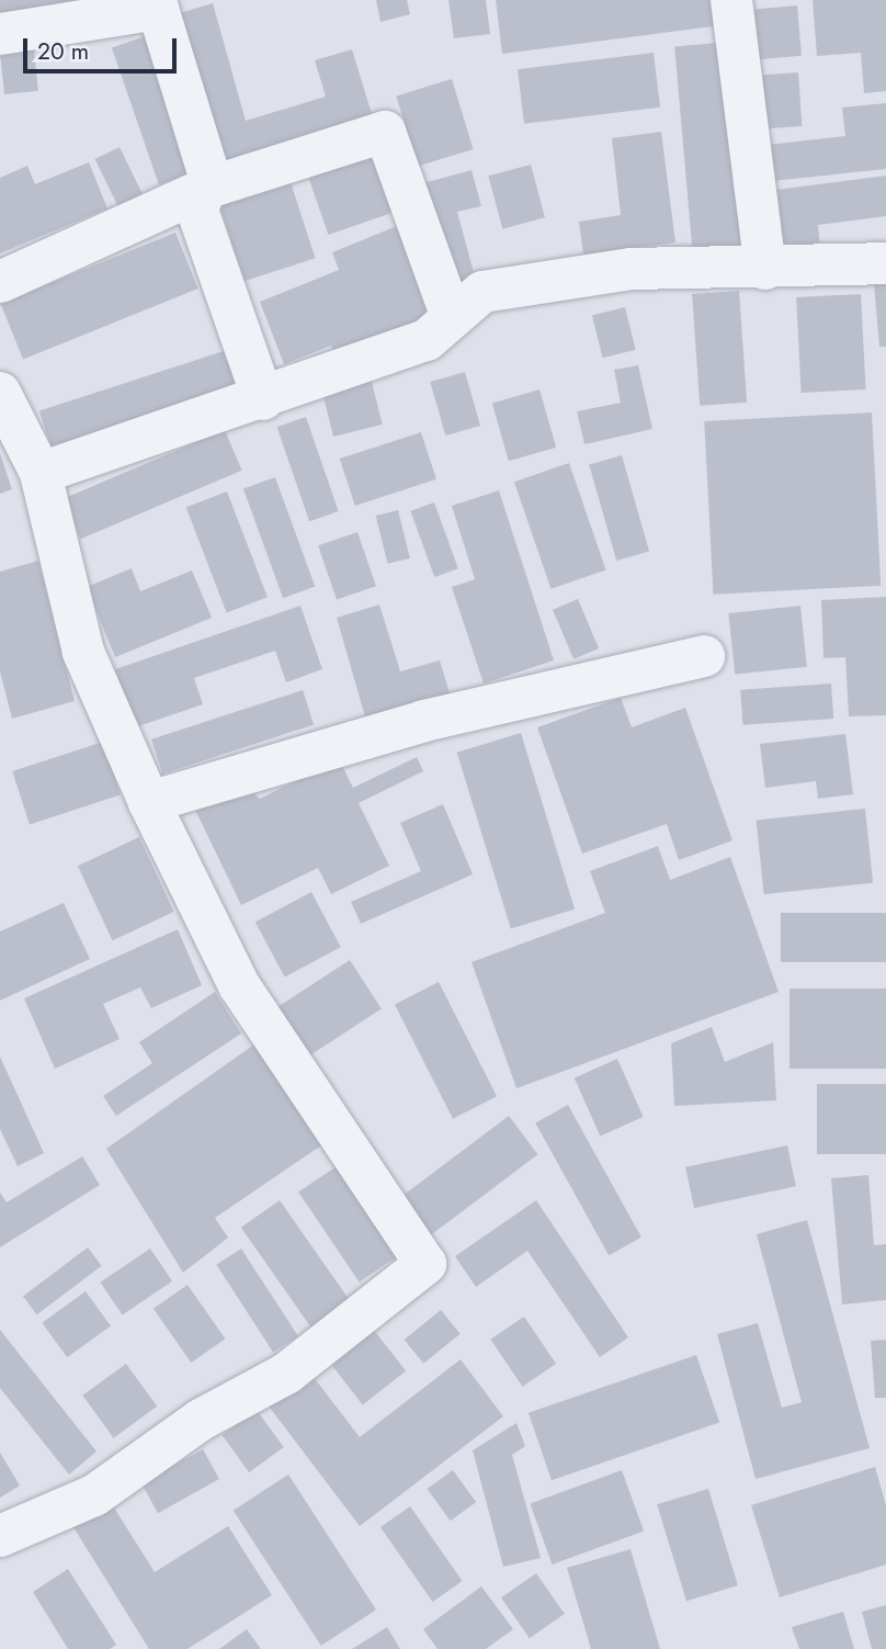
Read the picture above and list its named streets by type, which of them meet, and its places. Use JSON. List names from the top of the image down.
{
  "scale_bar": "20 m"
}
